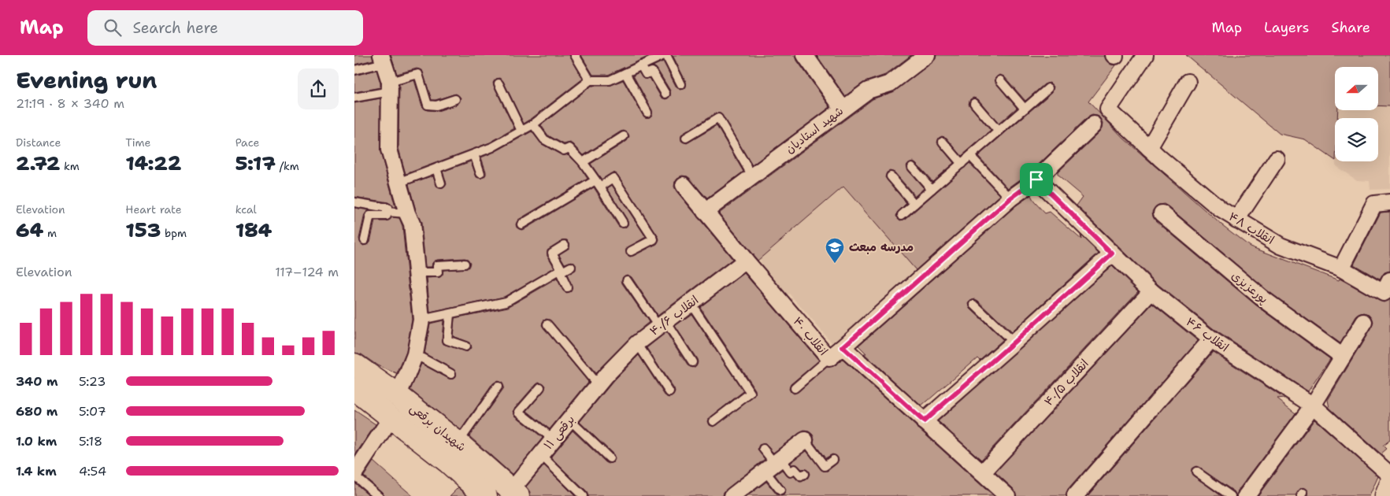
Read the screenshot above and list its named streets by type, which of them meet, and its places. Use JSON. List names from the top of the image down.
{
  "streets": {
    "main road": ["شهیدان برقعی"],
    "street": [
      "شهید استادیان",
      "انقلاب ۴۸",
      "پورعزیزی",
      "انقلاب ۴۰/۶",
      "انقلاب ۴۶",
      "انقلاب ۴۰",
      "انقلاب ۴۰/۵",
      "برقعی ۱۱"
    ]
  },
  "crossings": [
    ["شهید استادیان", "انقلاب ۴۰"],
    ["انقلاب ۴۰/۶", "انقلاب ۴۰"],
    ["انقلاب ۴۰/۶", "برقعی ۱۱"],
    ["انقلاب ۴۶", "انقلاب ۴۰/۵"],
    ["انقلاب ۴۰", "انقلاب ۴۰/۵"],
    ["شهیدان برقعی", "برقعی ۱۱"]
  ],
  "places": {
    "school or university": ["مدرسه مبعث"]
  },
  "north": "left",
  "page": {
    "header": "Map",
    "search": "Search here",
    "nav": ["Map", "Layers", "Share"],
    "heading": ["Evening run", "21:19 · 8 × 340 m"],
    "stats": [
      ["Distance", "2.72 km"],
      ["Time", "14:22"],
      ["Pace", "5:17 /km"],
      ["Elevation", "64 m"],
      ["Heart rate", "153 bpm"],
      ["kcal", "184"]
    ],
    "chart": ["Elevation", "117–124 m"],
    "list": [
      {
        "name": "340 m",
        "note": "5:23"
      },
      {
        "name": "680 m",
        "note": "5:07"
      },
      {
        "name": "1.0 km",
        "note": "5:18"
      },
      {
        "name": "1.4 km",
        "note": "4:54"
      }
    ]
  }
}
